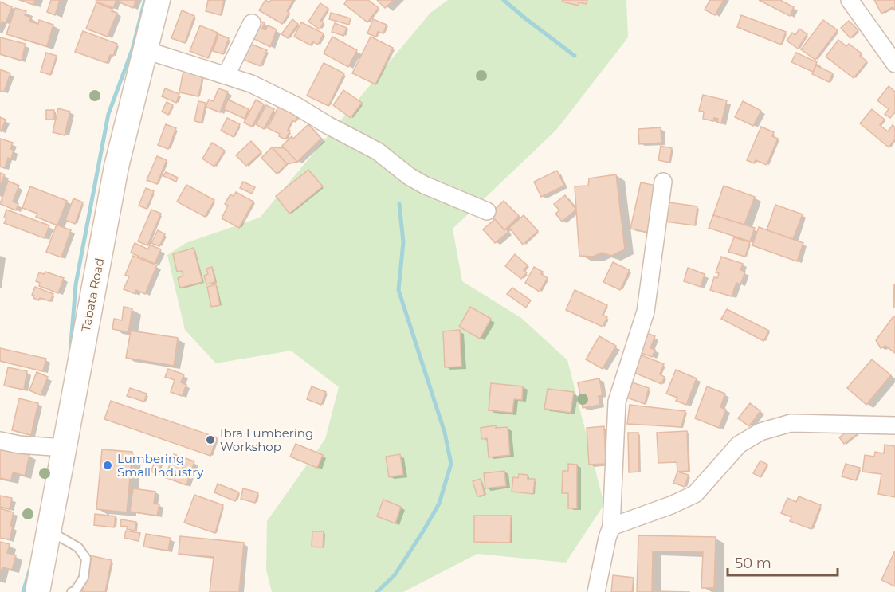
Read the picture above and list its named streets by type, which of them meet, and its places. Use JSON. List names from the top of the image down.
{
  "streets": {
    "main road": ["Tabata Road"]
  },
  "places": ["Ibra Lumbering Workshop", "Lumbering Small Industry"],
  "scale_bar": "50 m"
}
